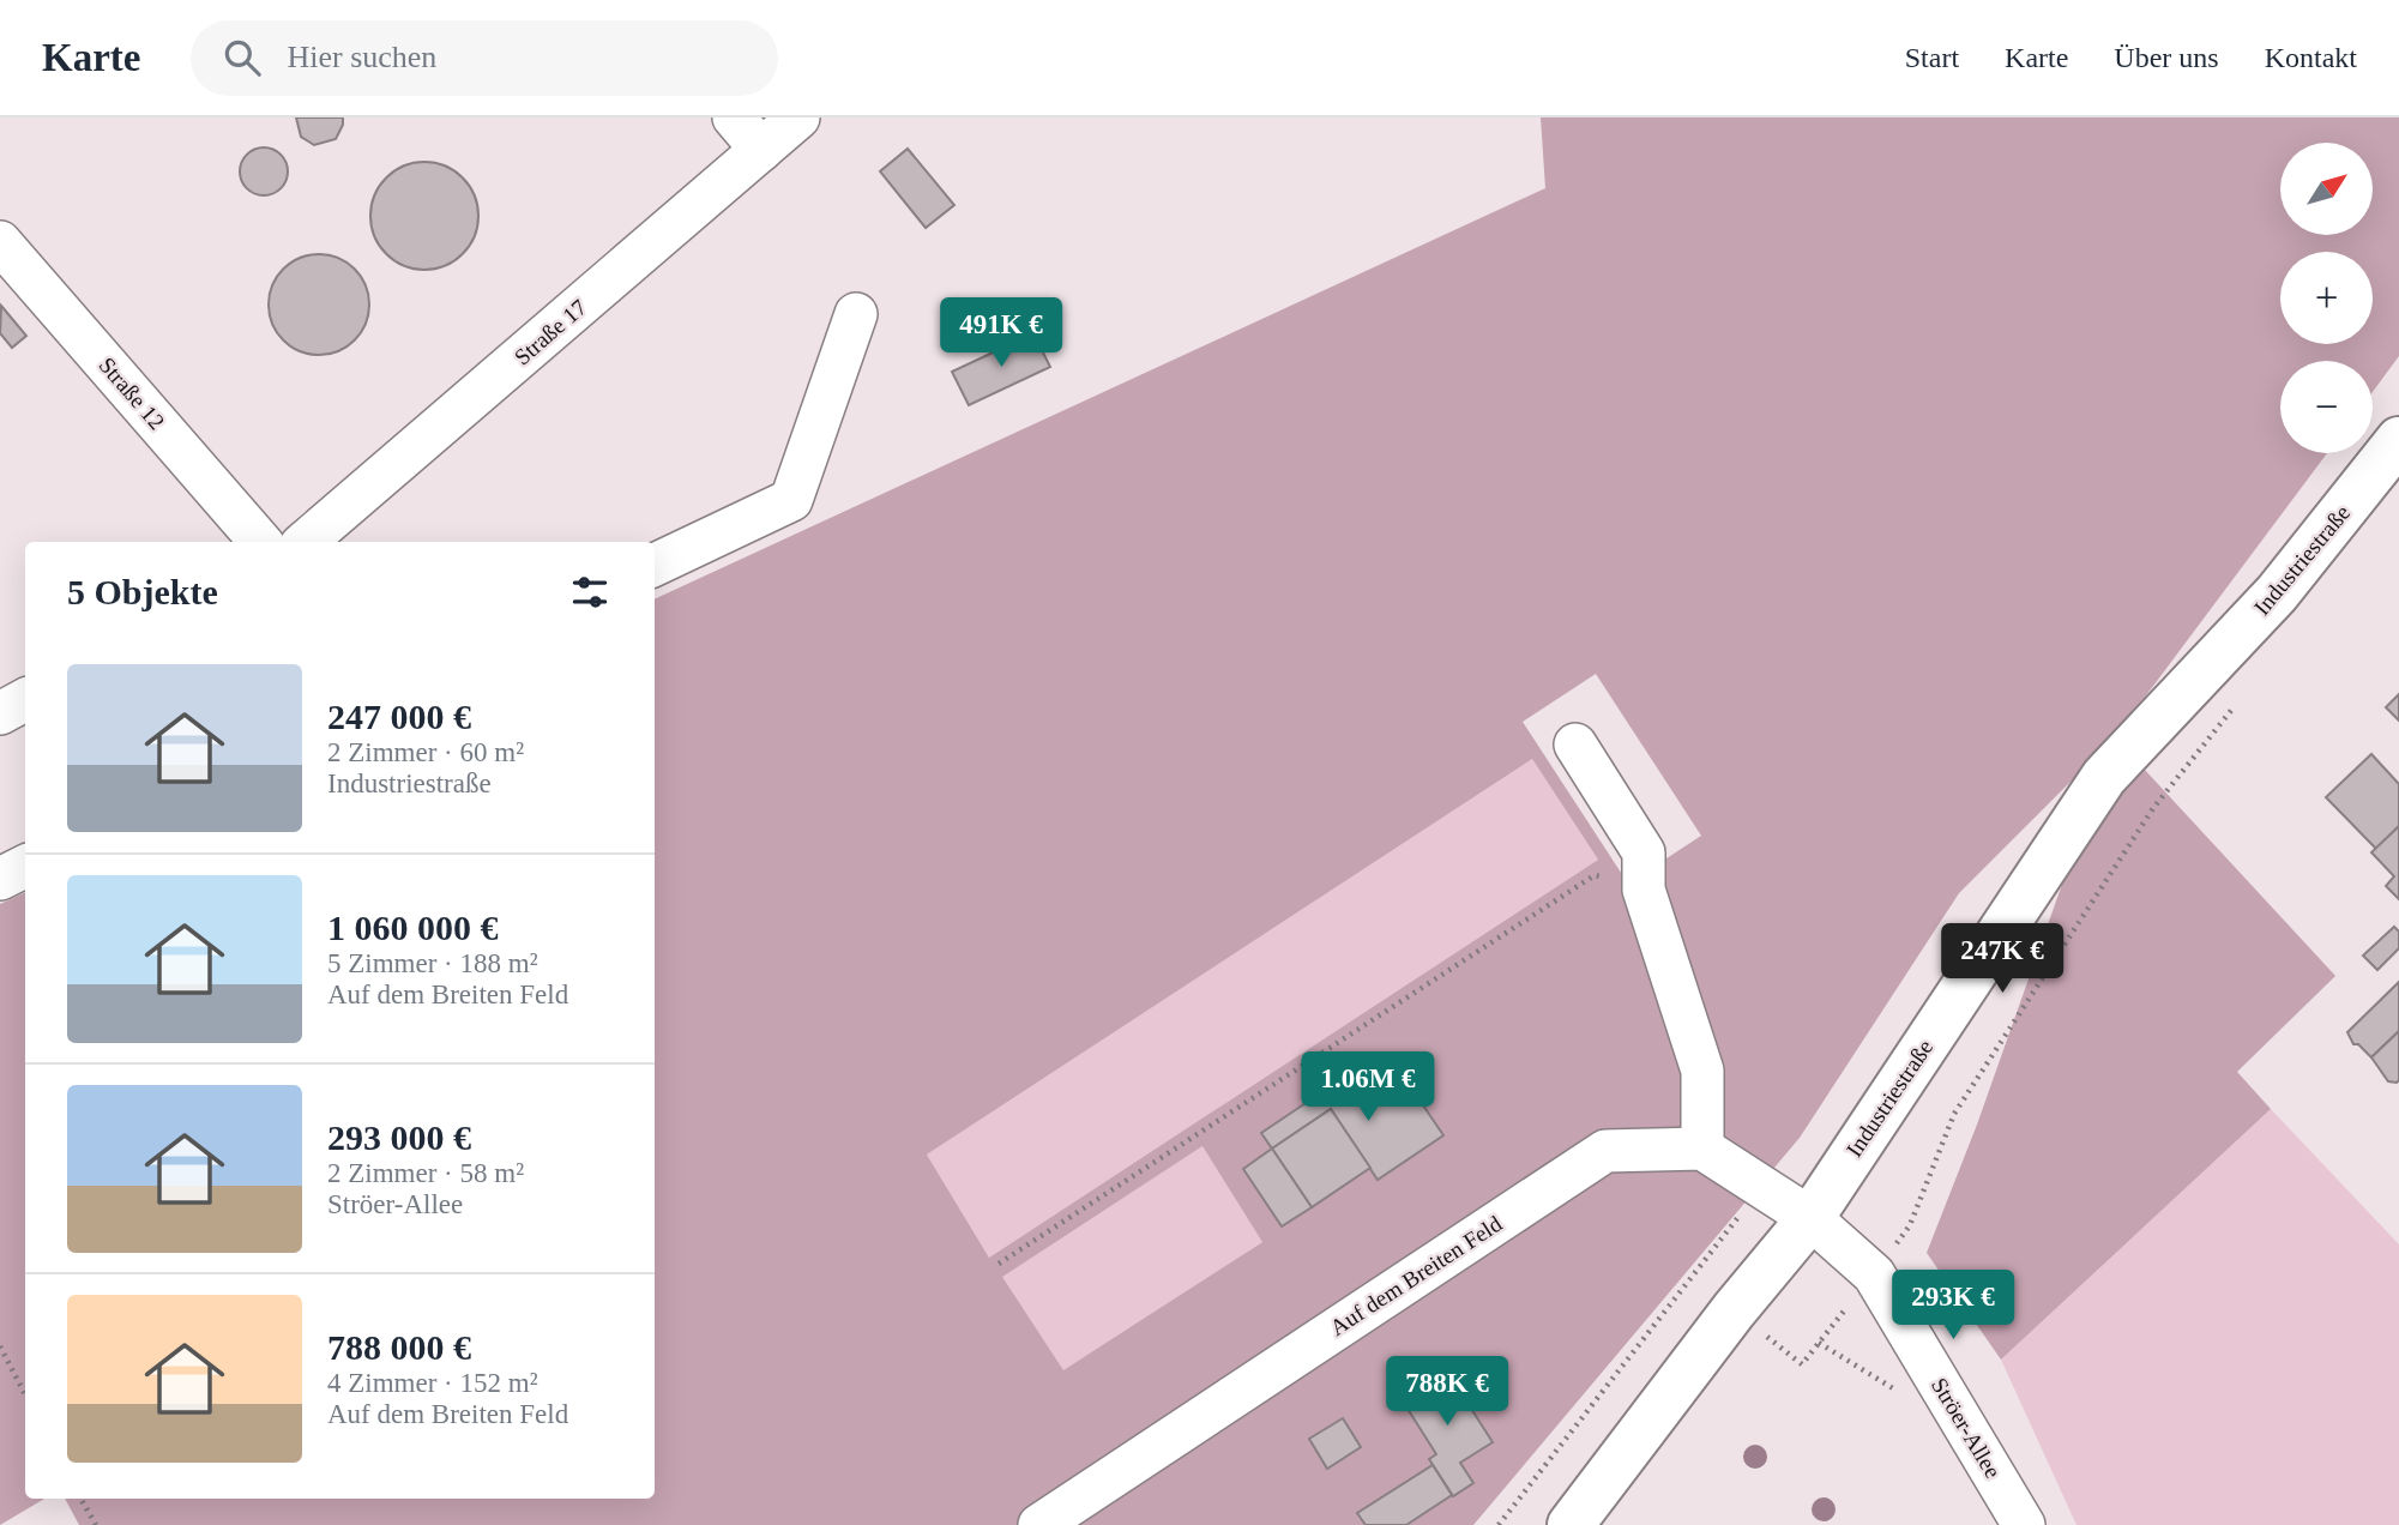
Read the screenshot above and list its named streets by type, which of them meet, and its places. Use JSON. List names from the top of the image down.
{
  "streets": {
    "main road": ["Industriestraße"],
    "street": [
      "Straße 17",
      "Straße 12",
      "Auf dem Breiten Feld",
      "Ströer-Allee"
    ]
  },
  "crossings": [
    ["Industriestraße", "Ströer-Allee"]
  ],
  "north": "top right",
  "page": {
    "header": "Karte",
    "search": "Hier suchen",
    "nav": [
      "Start",
      "Karte",
      "Über uns",
      "Kontakt"
    ],
    "map_buttons": ["+", "−"],
    "price": [
      "491K €",
      "247K €",
      "1.06M €",
      "293K €",
      "788K €"
    ],
    "heading": "5 Objekte",
    "list": [
      {
        "name": "247 000 €",
        "note": "2 Zimmer · 60 m² · Industriestraße"
      },
      {
        "name": "1 060 000 €",
        "note": "5 Zimmer · 188 m² · Auf dem Breiten Feld"
      },
      {
        "name": "293 000 €",
        "note": "2 Zimmer · 58 m² · Ströer-Allee"
      },
      {
        "name": "788 000 €",
        "note": "4 Zimmer · 152 m² · Auf dem Breiten Feld"
      }
    ]
  }
}
